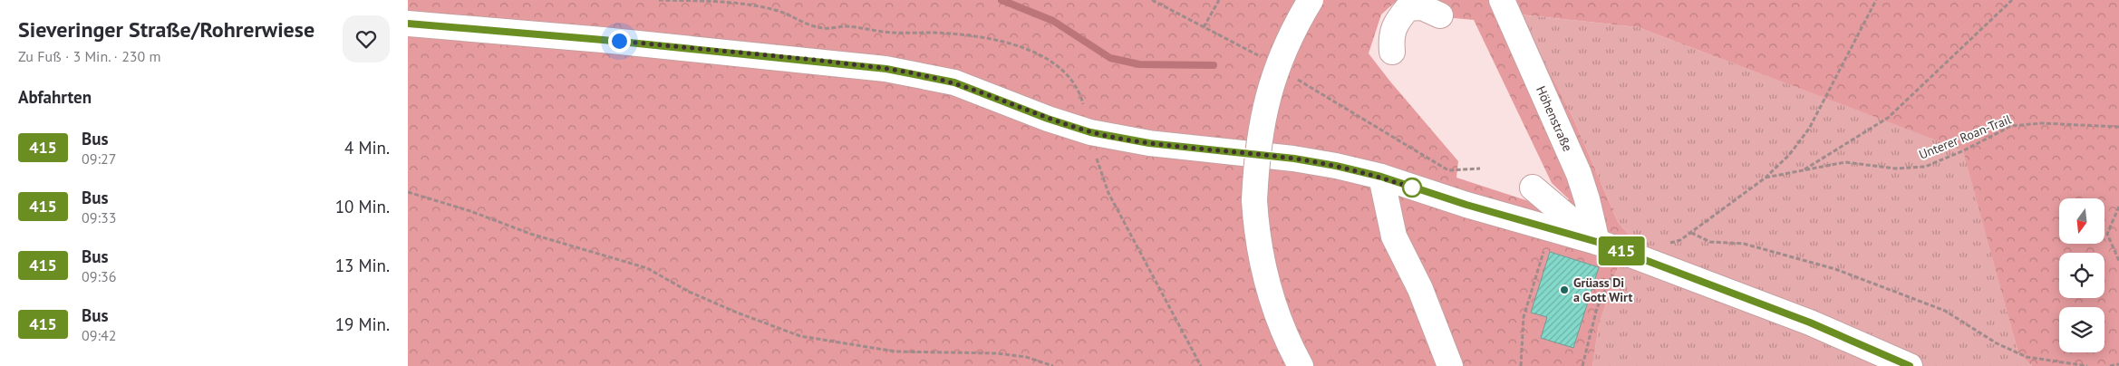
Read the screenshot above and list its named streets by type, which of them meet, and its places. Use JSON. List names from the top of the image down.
{
  "streets": {
    "main road": ["Höhenstraße"],
    "path": ["Unterer Roan-Trail"]
  },
  "places": ["Grüass Di a Gott Wirt"],
  "lines": ["bus line 415"],
  "north": "bottom",
  "page": {
    "heading": [
      ["Sieveringer Straße/Rohrerwiese", "Zu Fuß · 3 Min. · 230 m"],
      "Abfahrten"
    ],
    "on_map": "415",
    "list": [
      {
        "mark": "415",
        "name": "Bus",
        "note": "09:27",
        "value": "4 Min."
      },
      {
        "mark": "415",
        "name": "Bus",
        "note": "09:33",
        "value": "10 Min."
      },
      {
        "mark": "415",
        "name": "Bus",
        "note": "09:36",
        "value": "13 Min."
      },
      {
        "mark": "415",
        "name": "Bus",
        "note": "09:42",
        "value": "19 Min."
      }
    ]
  }
}
